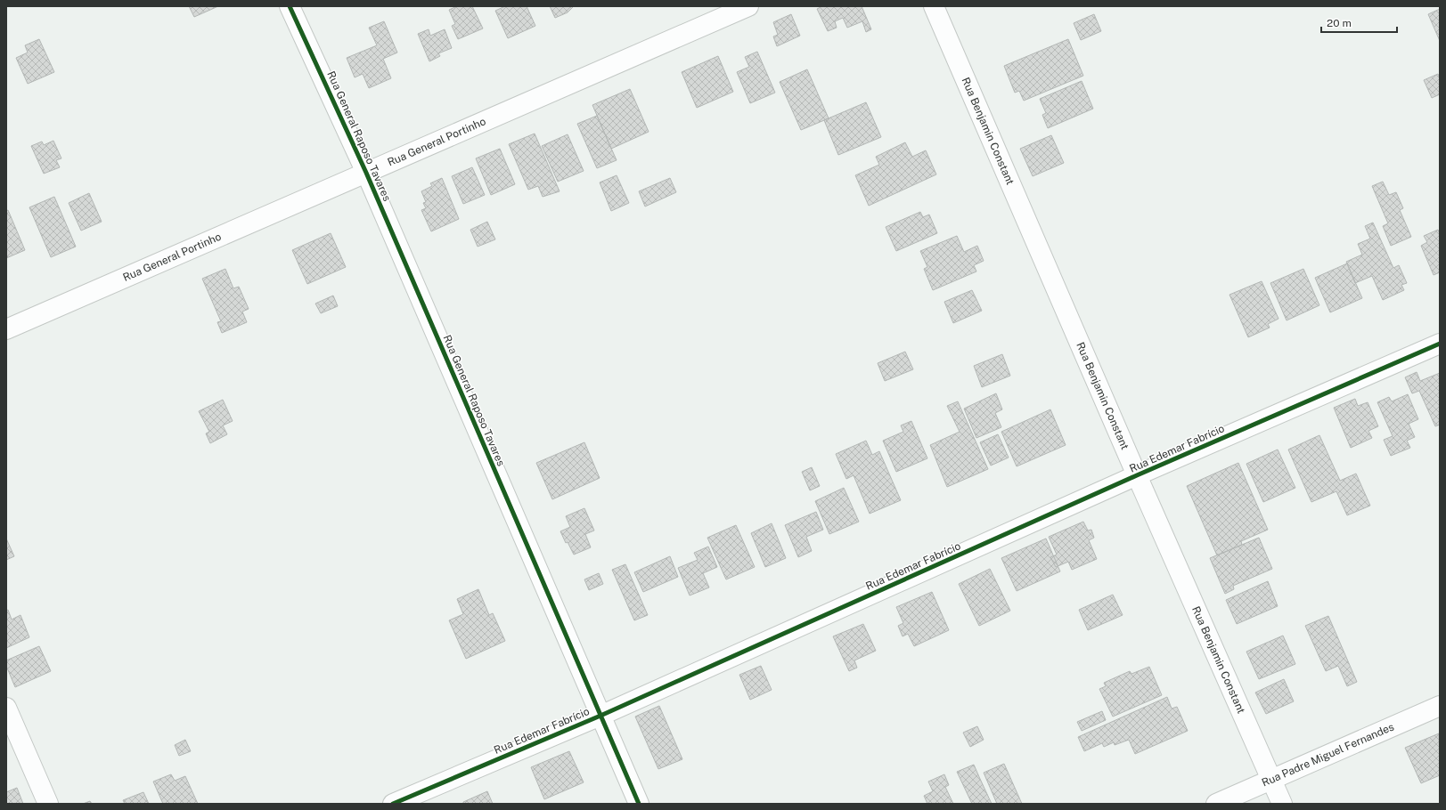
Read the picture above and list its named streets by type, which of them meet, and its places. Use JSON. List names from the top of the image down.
{
  "streets": {
    "street": [
      "Rua Benjamin Constant",
      "Rua General Raposo Tavares",
      "Rua General Portinho",
      "Rua Edemar Fabrício",
      "Rua Padre Miguel Fernandes"
    ]
  },
  "crossings": [
    ["Rua Benjamin Constant", "Rua Edemar Fabrício"],
    ["Rua Benjamin Constant", "Rua Padre Miguel Fernandes"],
    ["Rua General Raposo Tavares", "Rua General Portinho"],
    ["Rua General Raposo Tavares", "Rua Edemar Fabrício"]
  ],
  "scale_bar": "20 m"
}
